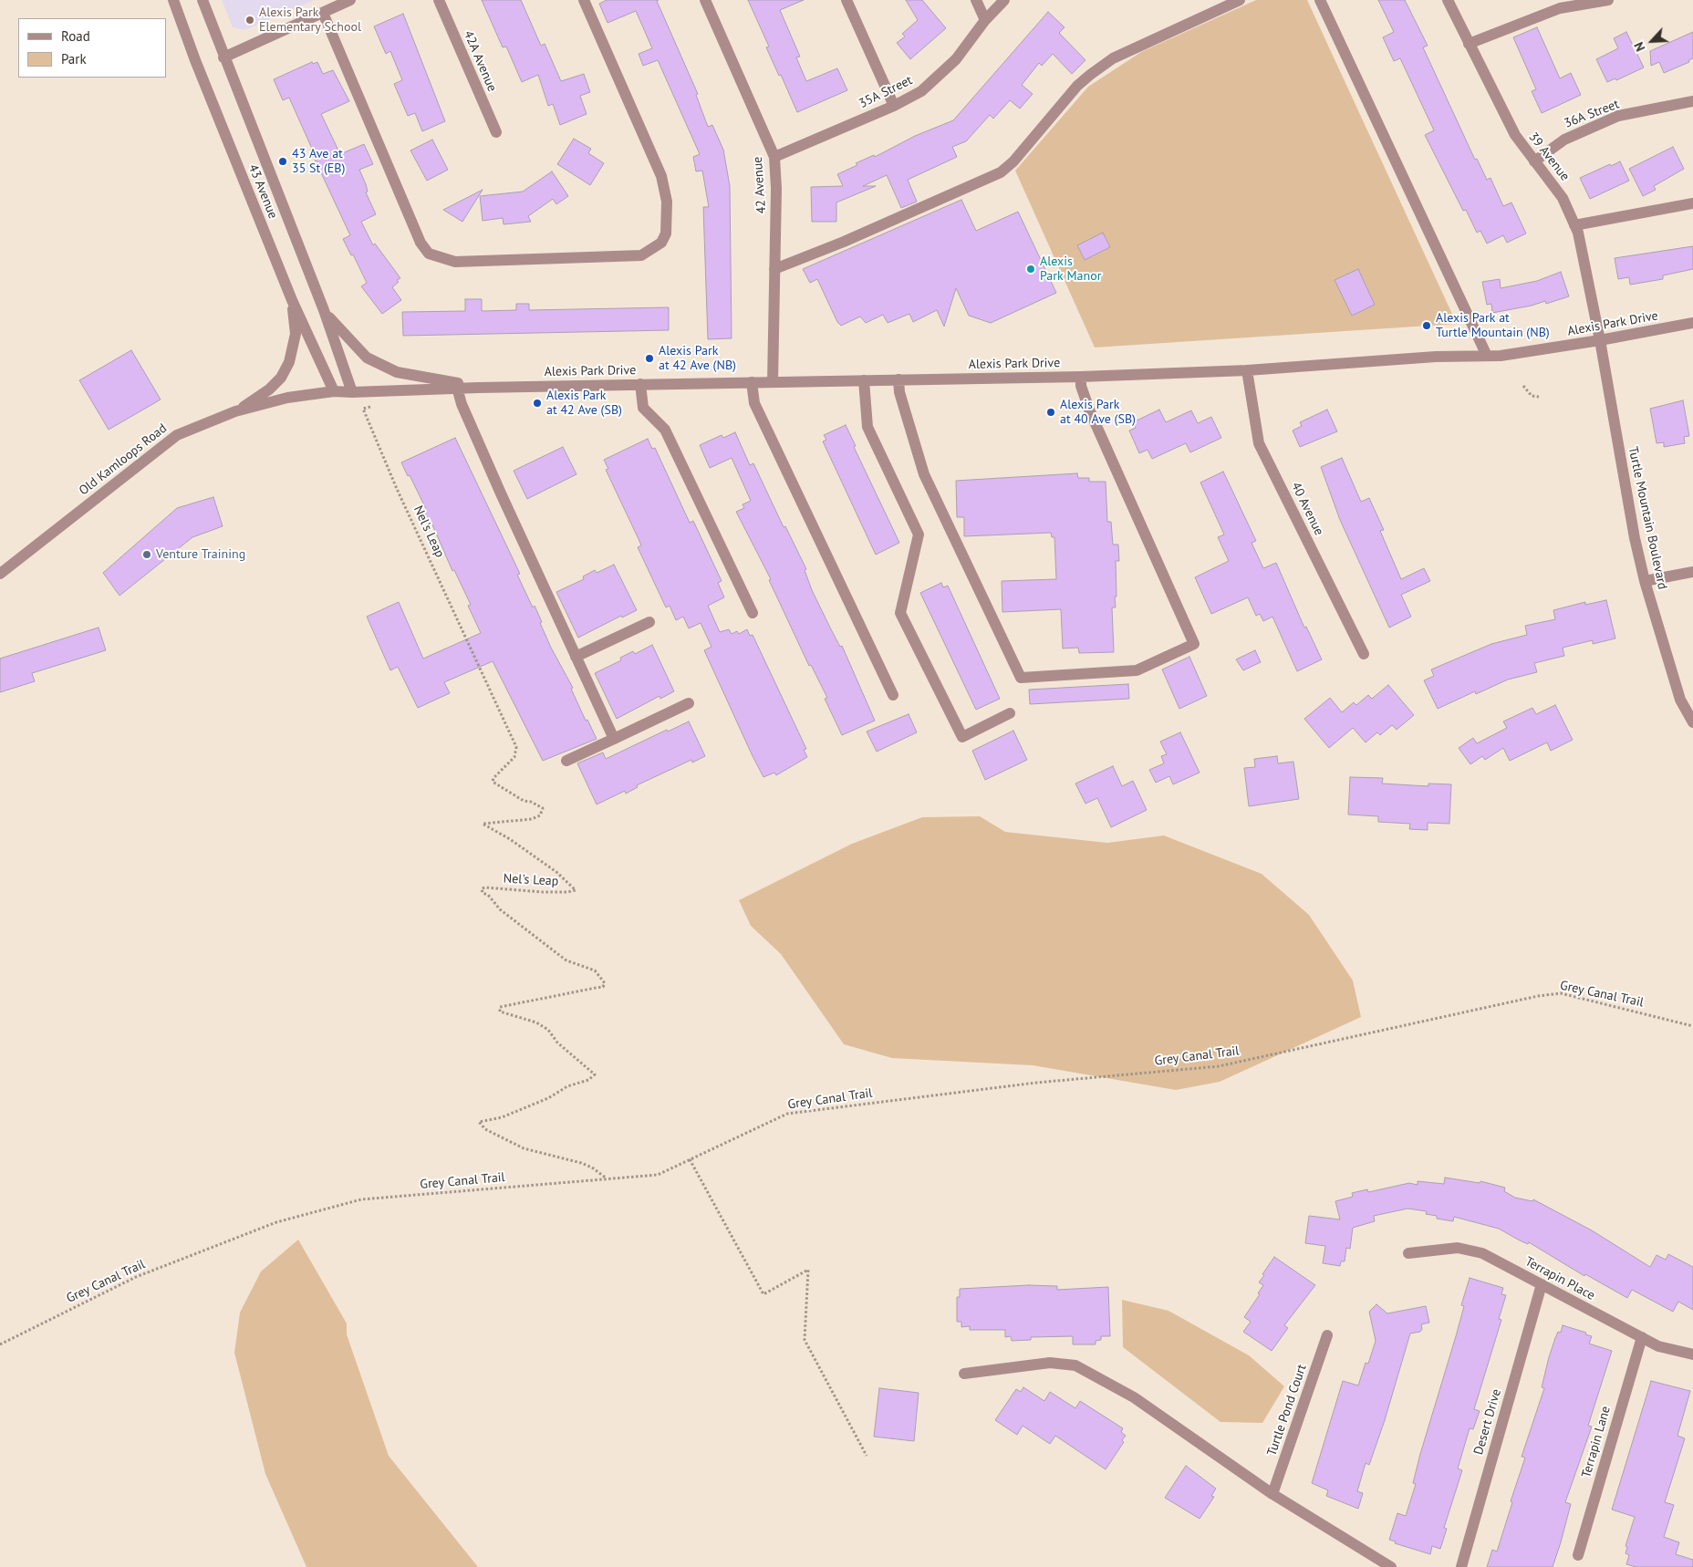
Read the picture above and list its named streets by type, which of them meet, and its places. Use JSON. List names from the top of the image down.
{
  "streets": {
    "street": [
      "42A Avenue",
      "35A Street",
      "36A Street",
      "39 Avenue",
      "42 Avenue",
      "43 Avenue",
      "Alexis Park Drive",
      "Old Kamloops Road",
      "40 Avenue",
      "Turtle Mountain Boulevard",
      "Terrapin Place",
      "Turtle Pond Court",
      "Desert Drive",
      "Terrapin Lane"
    ],
    "path": ["Nel's Leap", "Grey Canal Trail"]
  },
  "crossings": [
    ["35A Street", "42 Avenue"],
    ["36A Street", "39 Avenue"],
    ["39 Avenue", "Alexis Park Drive"],
    ["39 Avenue", "Turtle Mountain Boulevard"],
    ["42 Avenue", "Alexis Park Drive"],
    ["43 Avenue", "Alexis Park Drive"],
    ["43 Avenue", "Old Kamloops Road"],
    ["Alexis Park Drive", "Old Kamloops Road"],
    ["Alexis Park Drive", "40 Avenue"],
    ["Alexis Park Drive", "Turtle Mountain Boulevard"],
    ["Nel's Leap", "Grey Canal Trail"],
    ["Terrapin Place", "Desert Drive"],
    ["Terrapin Place", "Terrapin Lane"]
  ],
  "places": [
    "Alexis Park Elementary School",
    "43 Ave at 35 St (EB)",
    "Alexis Park Manor",
    "Alexis Park at Turtle Mountain (NB)",
    "Alexis Park at 42 Ave (NB)",
    "Alexis Park at 42 Ave (SB)",
    "Alexis Park at 40 Ave (SB)",
    "Venture Training"
  ],
  "legend": ["Road", "Park"],
  "north": "bottom left"
}
